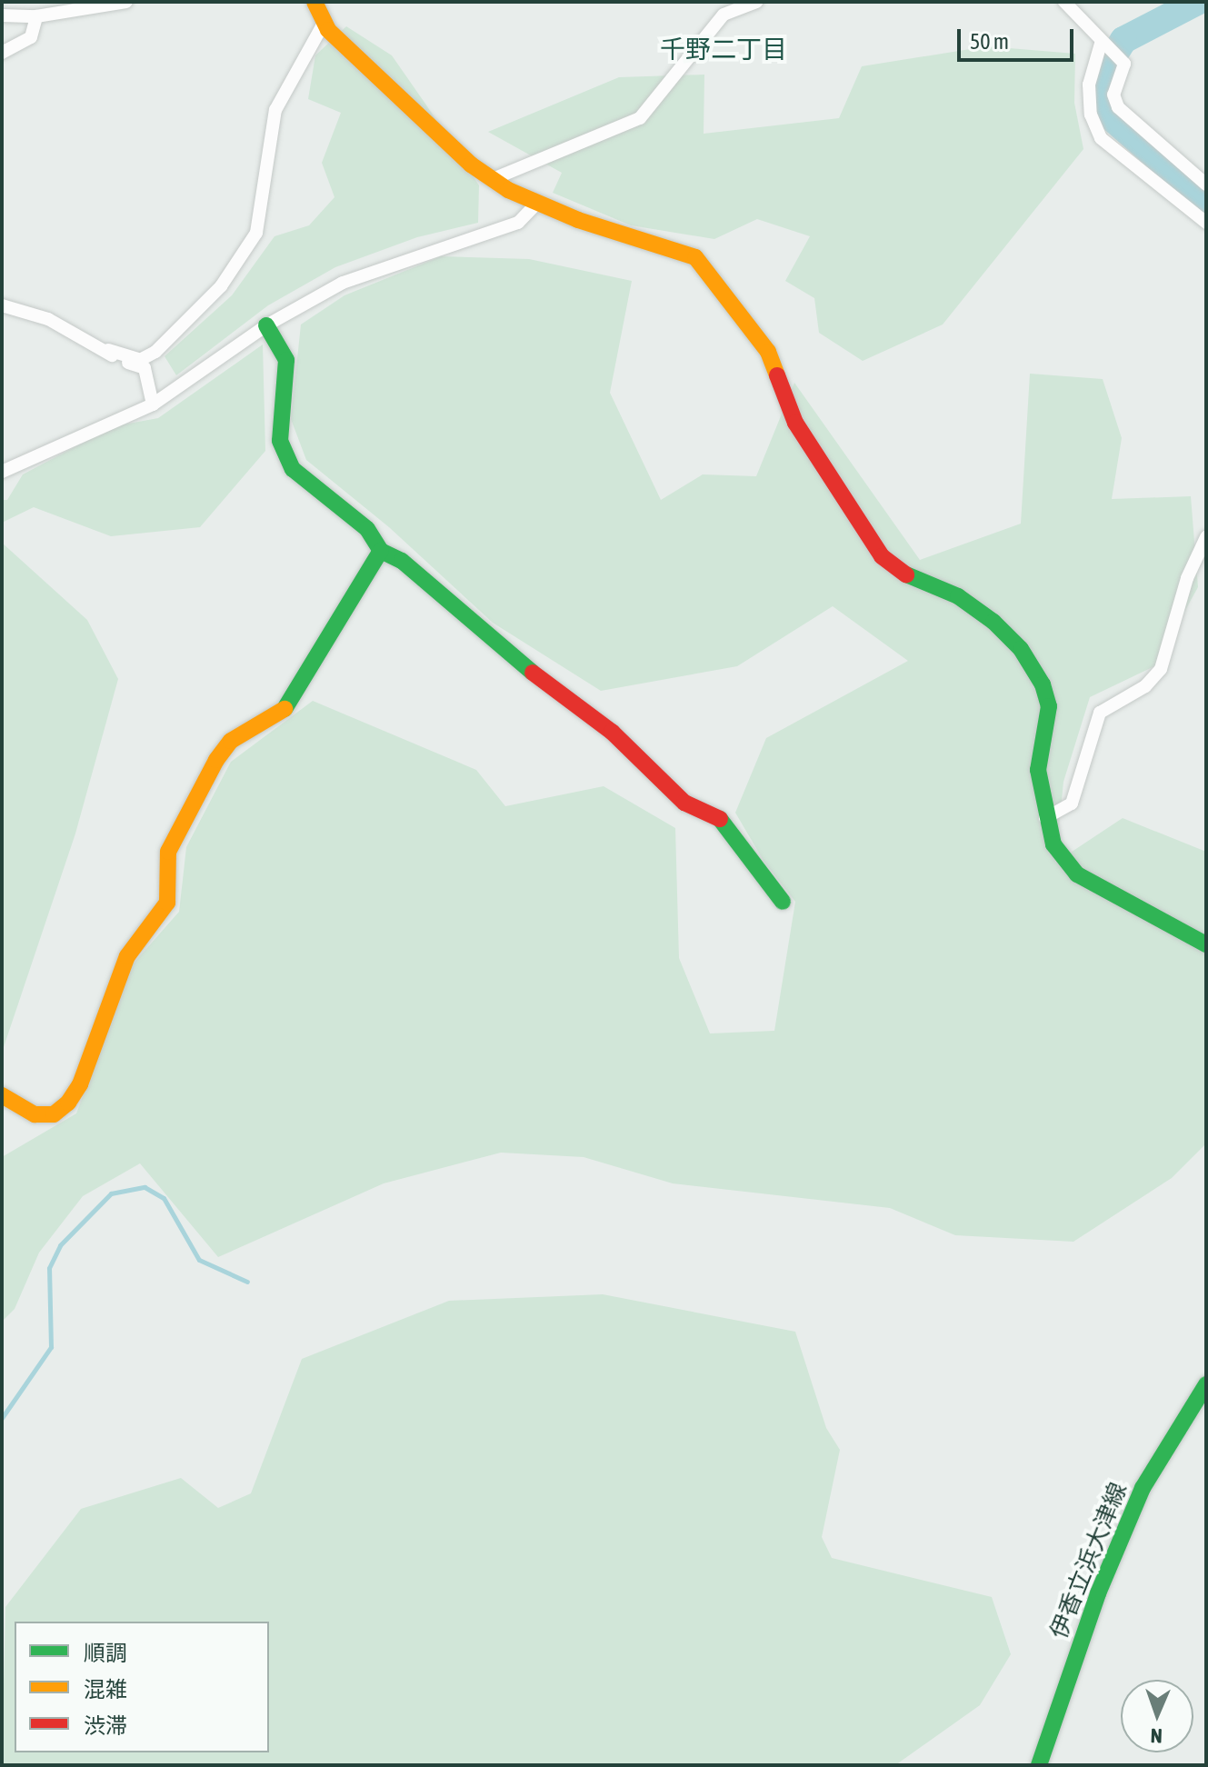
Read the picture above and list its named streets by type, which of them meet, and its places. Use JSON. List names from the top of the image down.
{
  "streets": {
    "street": ["伊香立浜大津線"]
  },
  "districts": ["千野二丁目"],
  "legend": ["順調", "混雑", "渋滞"],
  "scale_bar": "50 m",
  "north": "bottom"
}
